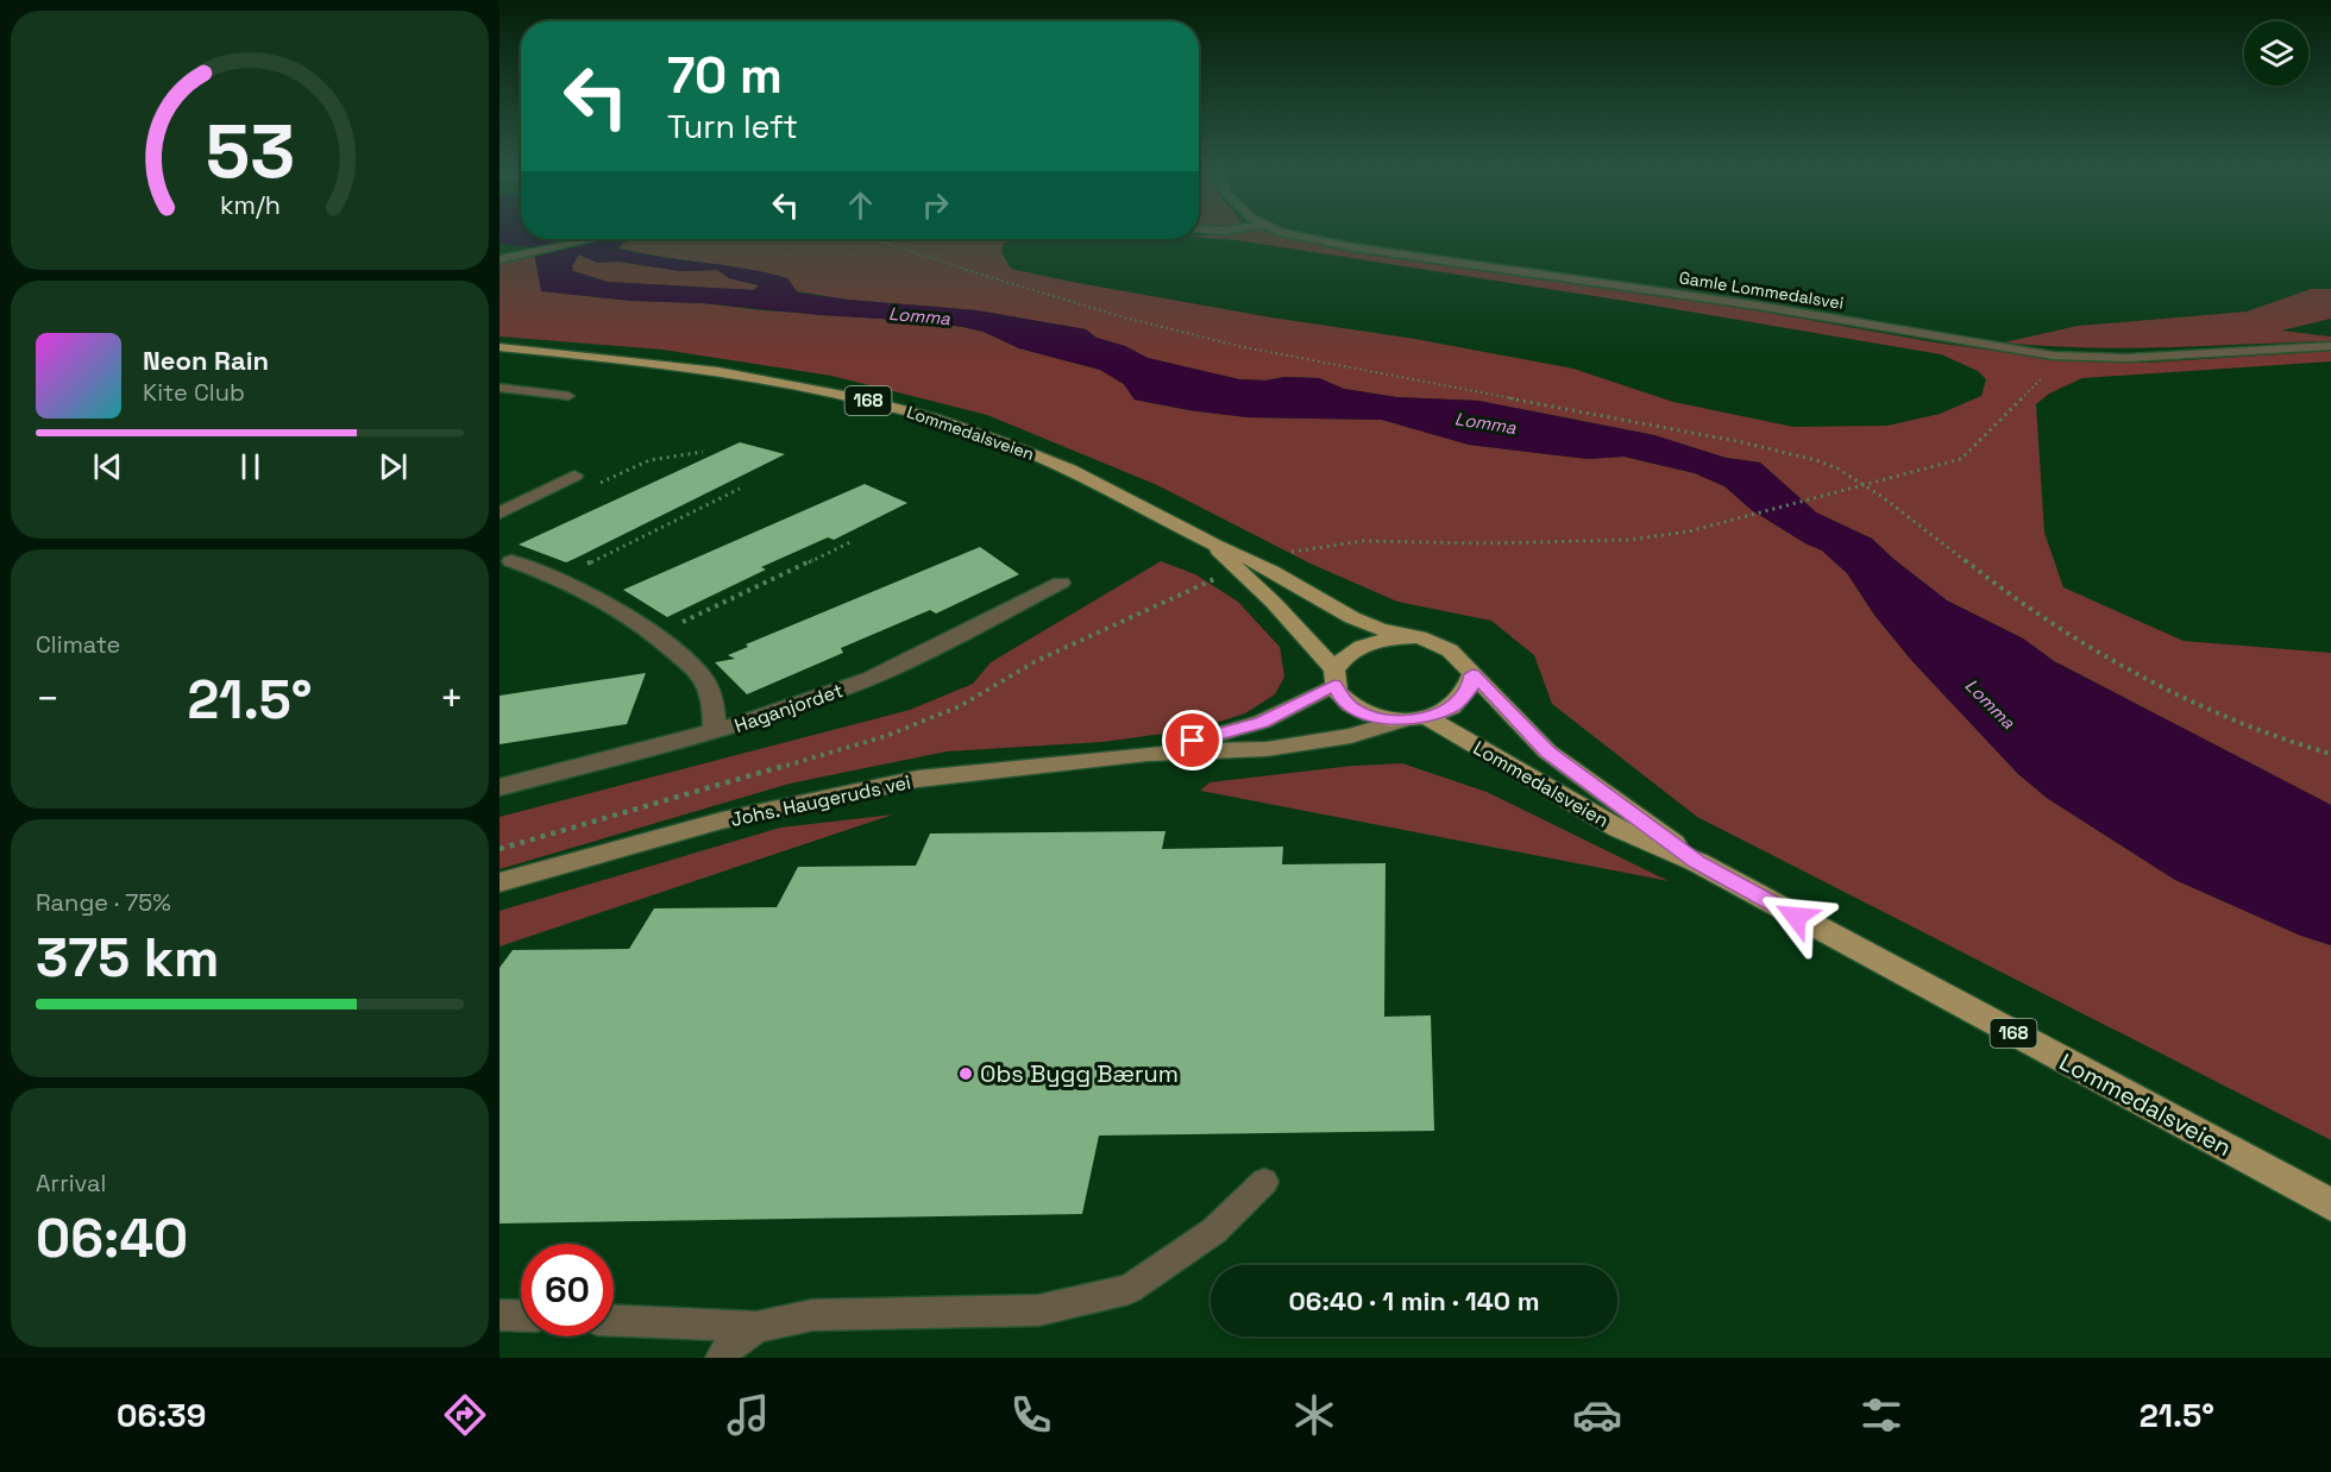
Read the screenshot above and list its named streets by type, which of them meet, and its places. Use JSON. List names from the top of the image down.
{
  "streets": {
    "main road": ["168", "Lommedalsveien", "Johs. Haugeruds vei"],
    "street": ["Gamle Lommedalsvei", "Haganjordet"]
  },
  "crossings": [
    ["168", "Lommedalsveien"],
    ["168", "Johs. Haugeruds vei"],
    ["Lommedalsveien", "Johs. Haugeruds vei"]
  ],
  "water": ["Lomma"],
  "places": ["Obs Bygg Bærum"],
  "page": {
    "turn": ["70 m", "Turn left"],
    "song": ["Neon Rain", "Kite Club"],
    "tile": [
      "Climate",
      ["Range · 75%", "375 km"],
      ["Arrival", "06:40"]
    ],
    "heat": ["−", "21.5°", "+"],
    "limit": "60",
    "trip": "06:40 · 1 min · 140 m",
    "tabs": ["06:39", "21.5°"],
    "gauge": ["53", "km/h"]
  }
}
